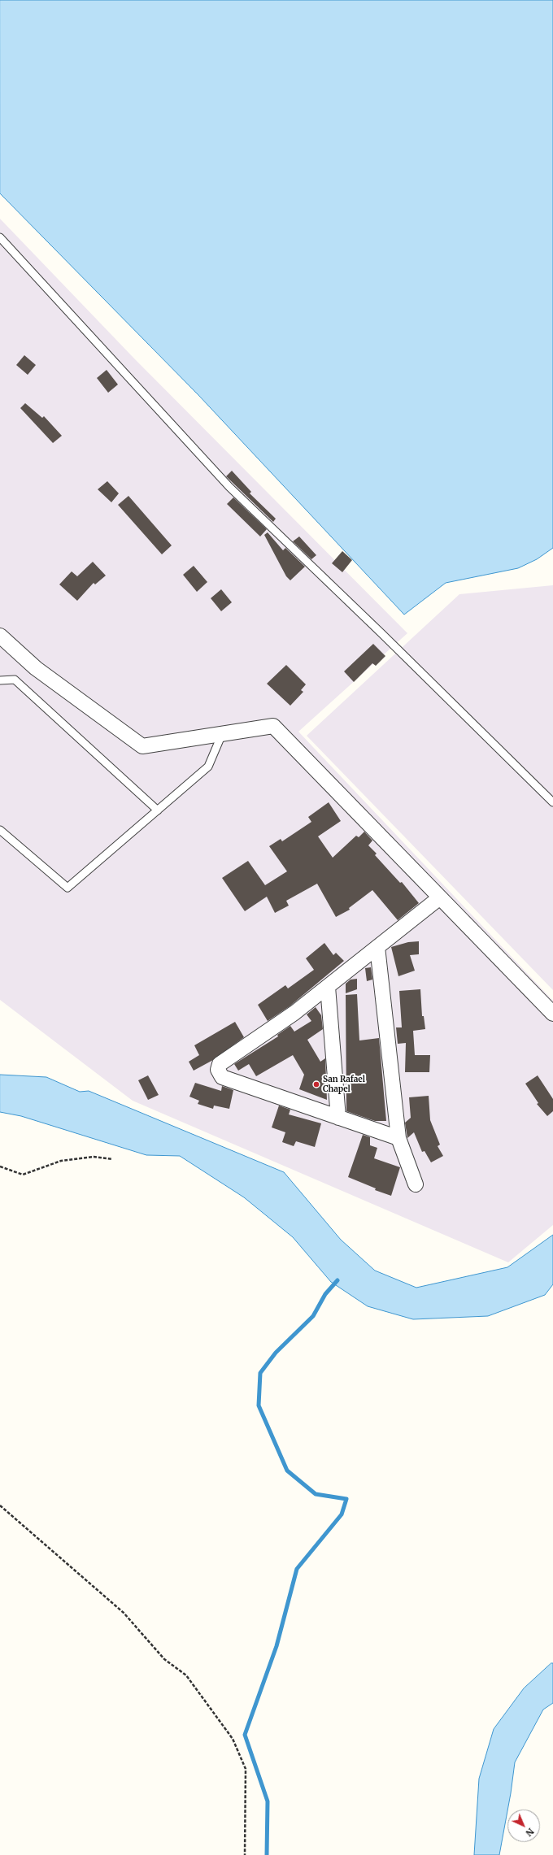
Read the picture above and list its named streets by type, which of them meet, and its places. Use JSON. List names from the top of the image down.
{
  "places": ["San Rafael Chapel"],
  "north": "bottom right"
}
